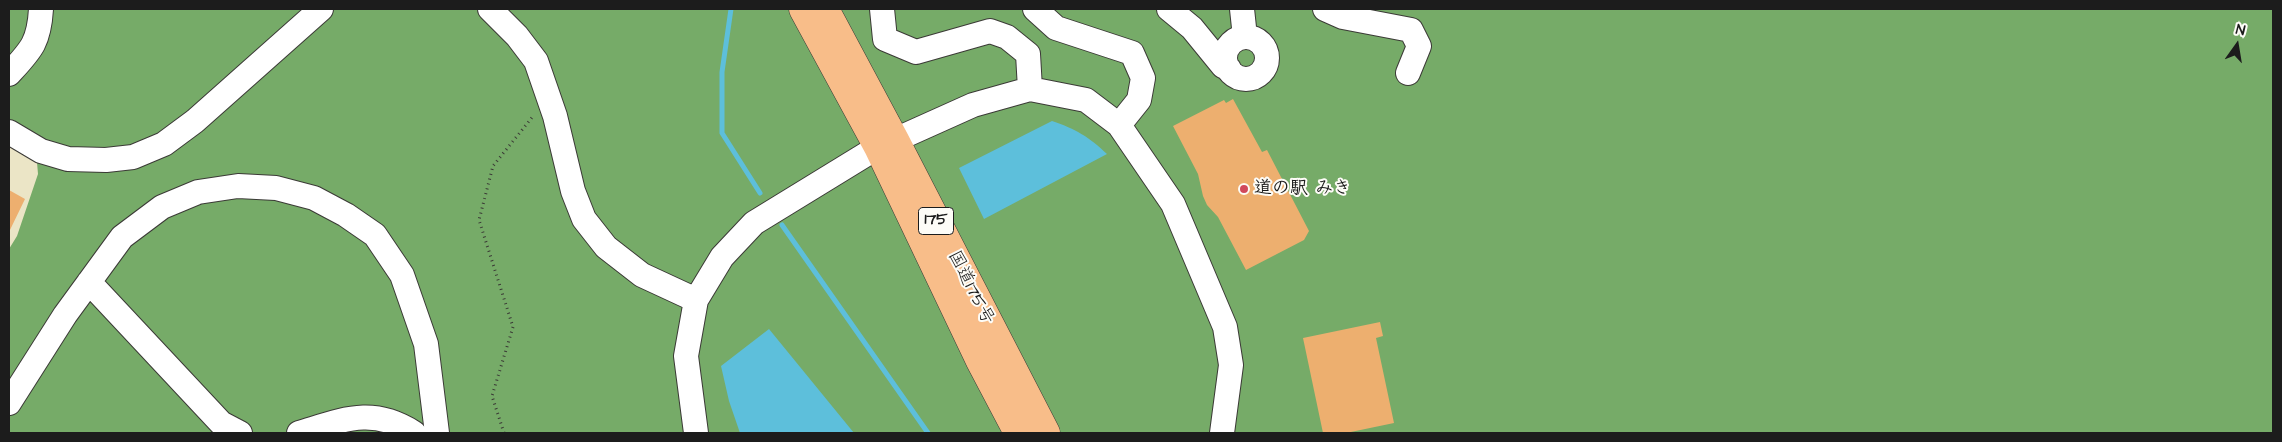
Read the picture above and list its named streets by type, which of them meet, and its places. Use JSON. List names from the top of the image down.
{
  "streets": {
    "highway": ["175", "国道175号"]
  },
  "places": ["道の駅 みき"],
  "north": "top"
}
